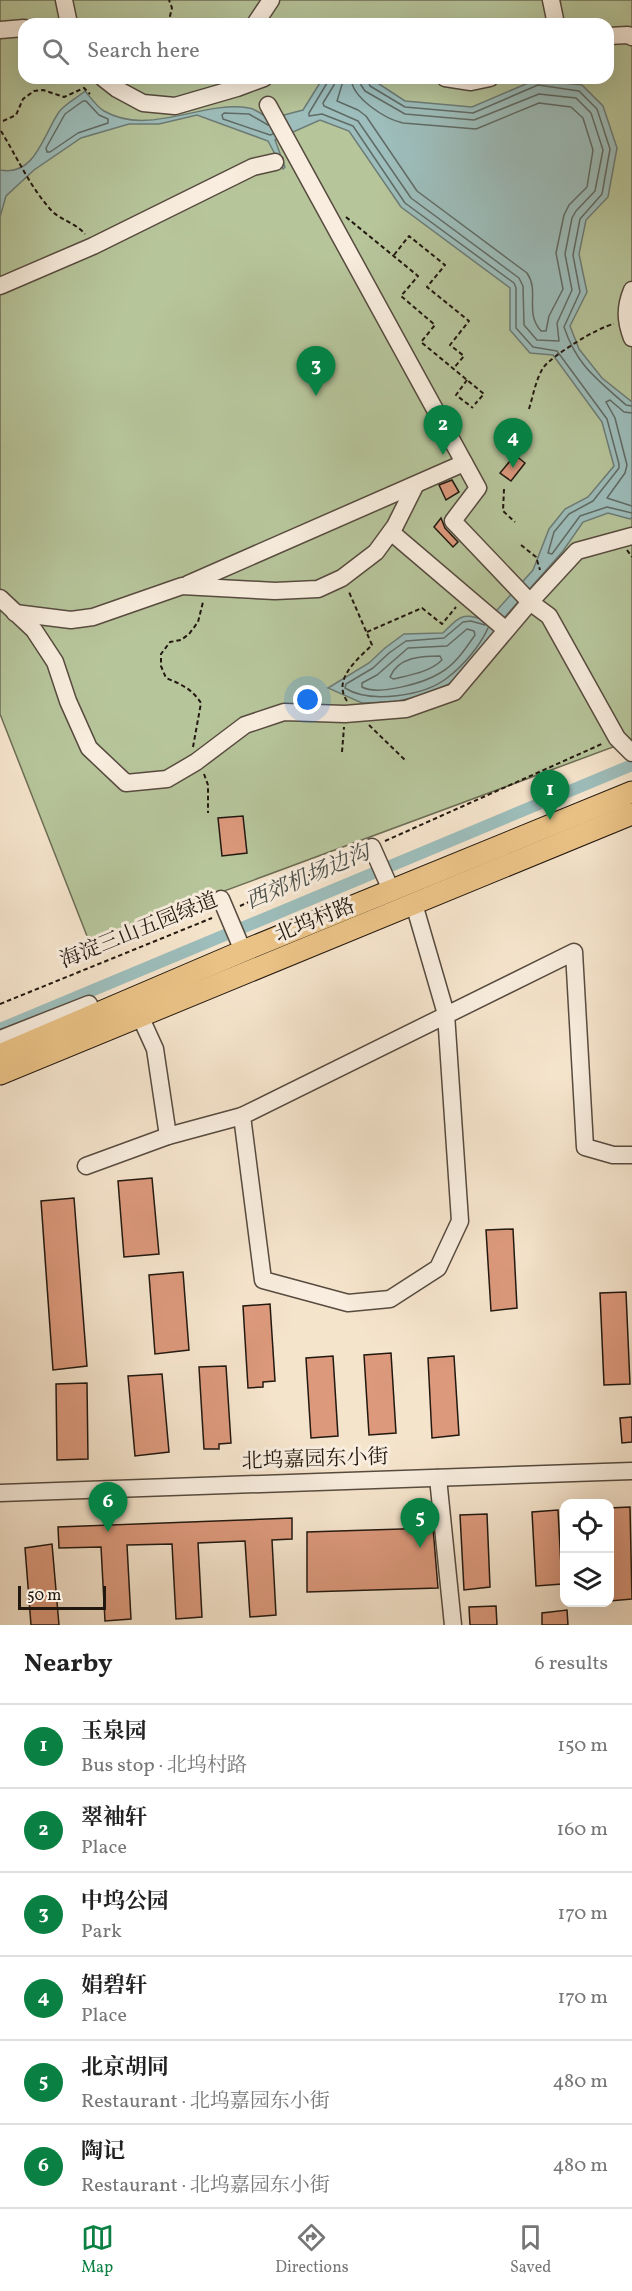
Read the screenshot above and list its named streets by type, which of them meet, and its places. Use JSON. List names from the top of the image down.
{
  "streets": {
    "main road": ["北坞村路"],
    "street": ["北坞嘉园东小街"],
    "path": ["海淀三山五园绿道"]
  },
  "water": ["西郊机场边沟"],
  "scale_bar": "50 m",
  "page": {
    "search": "Search here",
    "pins": [
      "3",
      "2",
      "4",
      "1",
      "6",
      "5"
    ],
    "scale": "50 m",
    "heading": ["Nearby", "6 results"],
    "list": [
      {
        "mark": "1",
        "name": "玉泉园",
        "note": "Bus stop · 北坞村路",
        "value": "150 m"
      },
      {
        "mark": "2",
        "name": "翠袖轩",
        "note": "Place",
        "value": "160 m"
      },
      {
        "mark": "3",
        "name": "中坞公园",
        "note": "Park",
        "value": "170 m"
      },
      {
        "mark": "4",
        "name": "娟碧轩",
        "note": "Place",
        "value": "170 m"
      },
      {
        "mark": "5",
        "name": "北京胡同",
        "note": "Restaurant · 北坞嘉园东小街",
        "value": "480 m"
      },
      {
        "mark": "6",
        "name": "陶记",
        "note": "Restaurant · 北坞嘉园东小街",
        "value": "480 m"
      }
    ],
    "nav": ["Map", "Directions", "Saved"]
  }
}
